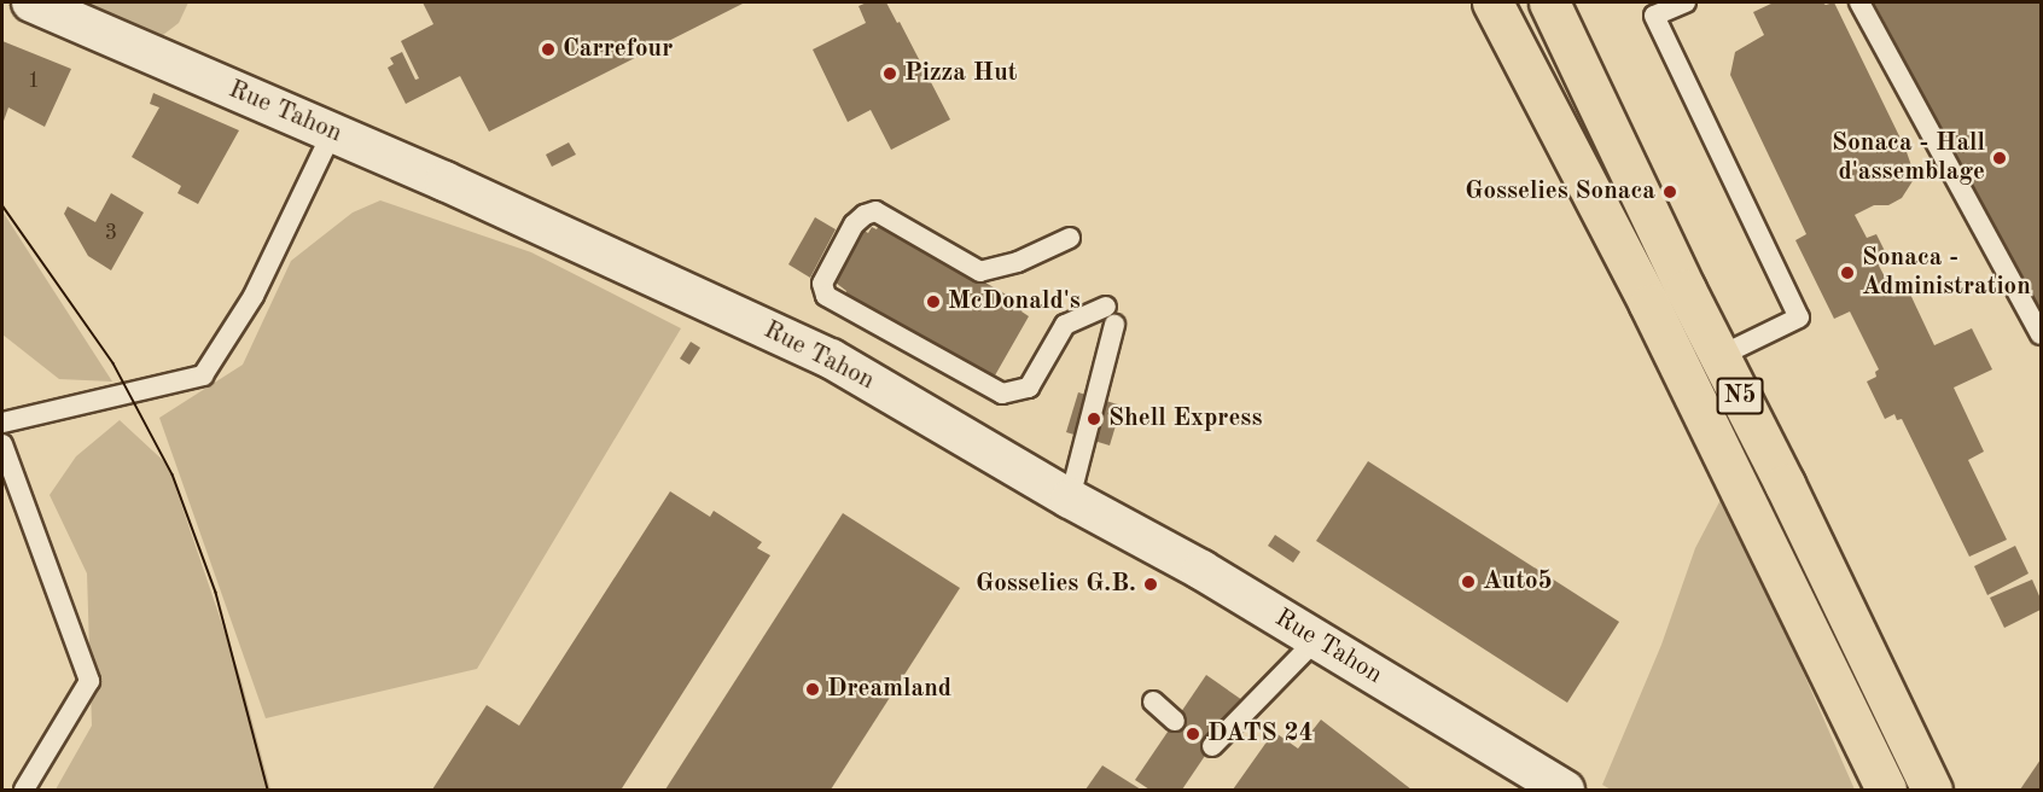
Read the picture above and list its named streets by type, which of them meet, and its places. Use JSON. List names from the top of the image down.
{
  "streets": {
    "main road": ["N5"],
    "street": ["Rue Tahon"]
  },
  "places": [
    "Carrefour",
    "Pizza Hut",
    "Sonaca - Hall d'assemblage",
    "Gosselies Sonaca",
    "Sonaca - Administration",
    "McDonald's",
    "Shell Express",
    "Auto5",
    "Gosselies G.B.",
    "Dreamland",
    "DATS 24"
  ],
  "house_numbers": ["1", "3"]
}
